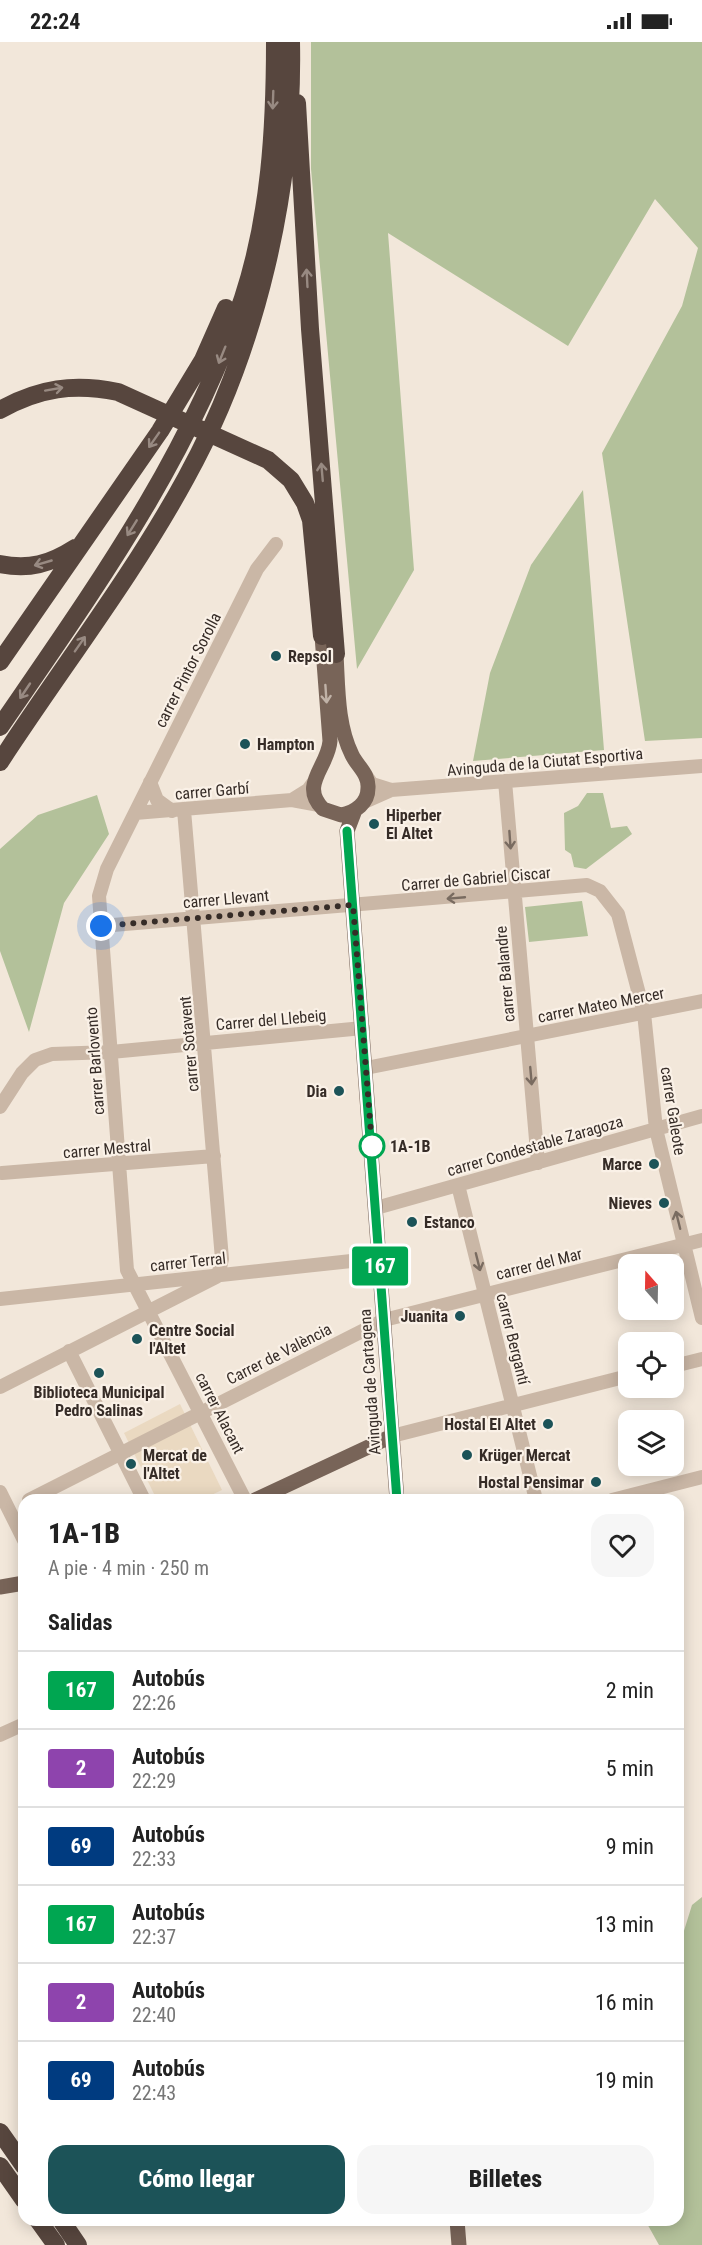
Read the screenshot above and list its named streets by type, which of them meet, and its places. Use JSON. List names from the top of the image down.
{
  "streets": {
    "main road": ["Avinguda de Cartagena"],
    "street": [
      "carrer Pintor Sorolla",
      "Avinguda de la Ciutat Esportiva",
      "carrer Garbí",
      "Carrer de Gabriel Ciscar",
      "carrer Llevant",
      "carrer Balandre",
      "carrer Mateo Mercer",
      "Carrer del Llebeig",
      "carrer Sotavent",
      "carrer Barlovento",
      "carrer Galeote",
      "carrer Condestable Zaragoza",
      "carrer Mestral",
      "carrer Terral",
      "carrer del Mar",
      "carrer Bergantí",
      "Carrer de València",
      "carrer Alacant"
    ]
  },
  "crossings": [
    ["carrer Pintor Sorolla", "carrer Garbí"],
    ["carrer Pintor Sorolla", "carrer Barlovento"],
    ["Avinguda de la Ciutat Esportiva", "carrer Balandre"],
    ["carrer Garbí", "carrer Sotavent"],
    ["carrer Garbí", "carrer Barlovento"],
    ["Carrer de Gabriel Ciscar", "carrer Llevant"],
    ["Carrer de Gabriel Ciscar", "carrer Balandre"],
    ["Carrer de Gabriel Ciscar", "carrer Galeote"],
    ["Carrer de Gabriel Ciscar", "Avinguda de Cartagena"],
    ["carrer Llevant", "carrer Sotavent"],
    ["carrer Llevant", "carrer Barlovento"],
    ["carrer Llevant", "Avinguda de Cartagena"],
    ["carrer Balandre", "carrer Mateo Mercer"],
    ["carrer Balandre", "carrer Condestable Zaragoza"],
    ["carrer Mateo Mercer", "carrer Galeote"],
    ["carrer Mateo Mercer", "Avinguda de Cartagena"],
    ["Carrer del Llebeig", "carrer Sotavent"],
    ["Carrer del Llebeig", "carrer Barlovento"],
    ["Carrer del Llebeig", "Avinguda de Cartagena"],
    ["carrer Sotavent", "carrer Mestral"],
    ["carrer Sotavent", "carrer Terral"],
    ["carrer Barlovento", "carrer Mestral"],
    ["carrer Barlovento", "carrer Terral"],
    ["carrer Barlovento", "carrer Alacant"],
    ["carrer Galeote", "carrer Condestable Zaragoza"],
    ["carrer Galeote", "carrer del Mar"],
    ["carrer Condestable Zaragoza", "carrer Bergantí"],
    ["carrer Condestable Zaragoza", "Avinguda de Cartagena"],
    ["carrer Terral", "Avinguda de Cartagena"],
    ["carrer del Mar", "carrer Bergantí"],
    ["carrer del Mar", "Carrer de València"],
    ["carrer del Mar", "Avinguda de Cartagena"],
    ["Carrer de València", "Avinguda de Cartagena"],
    ["Carrer de València", "carrer Alacant"]
  ],
  "one_way": ["Carrer de Gabriel Ciscar", "carrer Balandre", "carrer Bergantí"],
  "places": [
    "Repsol",
    "Hampton",
    "Hiperber El Altet",
    "Dia",
    "1A-1B",
    "Marce",
    "Nieves",
    "Estanco",
    "Juanita",
    "Centre Social l'Altet",
    "Biblioteca Municipal Pedro Salinas",
    "Hostal El Altet",
    "Krüger Mercat",
    "Mercat de l'Altet",
    "Hostal Pensimar"
  ],
  "lines": ["bus line 167"],
  "north": "top",
  "page": {
    "status": "22:24",
    "on_map": "167",
    "heading": [
      ["1A-1B", "A pie · 4 min · 250 m"],
      "Salidas"
    ],
    "list": [
      {
        "mark": "167",
        "name": "Autobús",
        "note": "22:26",
        "value": "2 min"
      },
      {
        "mark": "2",
        "name": "Autobús",
        "note": "22:29",
        "value": "5 min"
      },
      {
        "mark": "69",
        "name": "Autobús",
        "note": "22:33",
        "value": "9 min"
      },
      {
        "mark": "167",
        "name": "Autobús",
        "note": "22:37",
        "value": "13 min"
      },
      {
        "mark": "2",
        "name": "Autobús",
        "note": "22:40",
        "value": "16 min"
      },
      {
        "mark": "69",
        "name": "Autobús",
        "note": "22:43",
        "value": "19 min"
      }
    ],
    "buttons": ["Cómo llegar", "Billetes"]
  }
}
